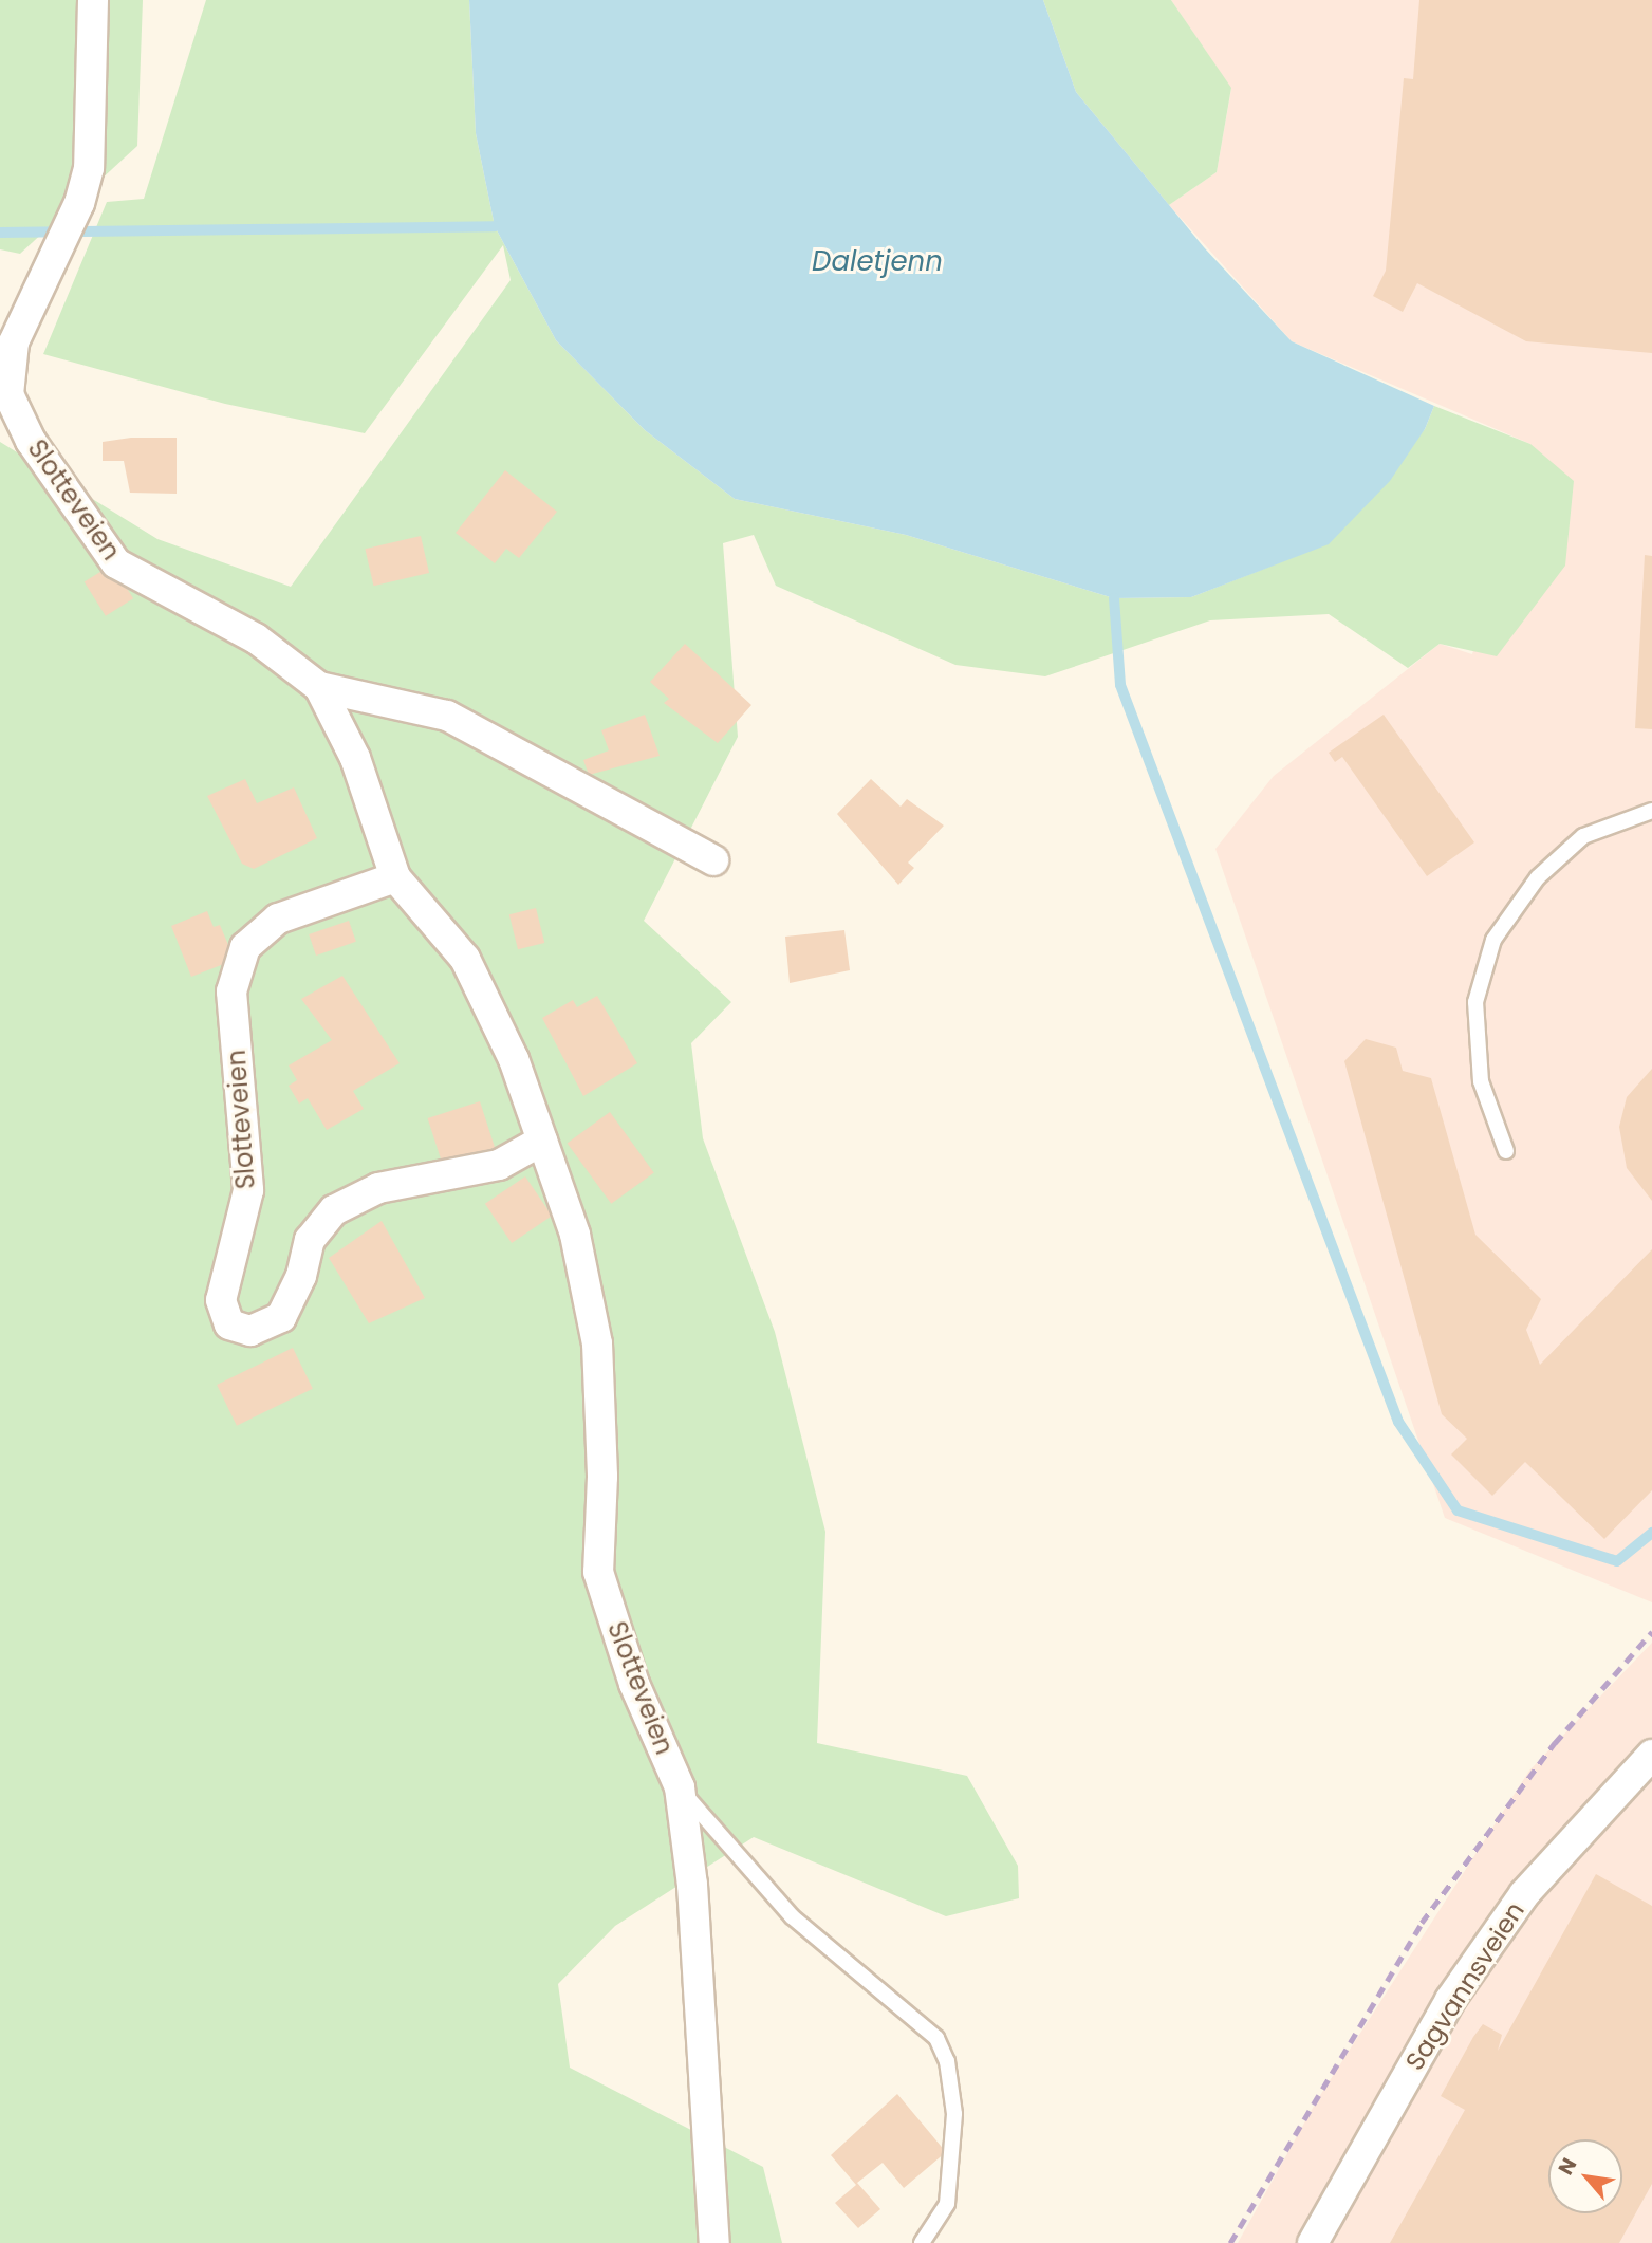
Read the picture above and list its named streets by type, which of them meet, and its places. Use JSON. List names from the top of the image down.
{
  "streets": {
    "street": ["Slotteveien", "Sagvannsveien"]
  },
  "water": ["Daletjenn"],
  "north": "top left"
}
